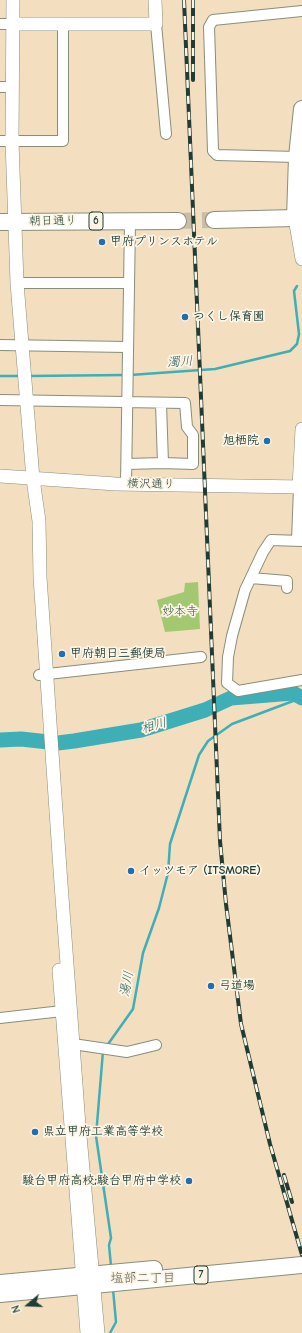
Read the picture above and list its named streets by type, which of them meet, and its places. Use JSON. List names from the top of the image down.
{
  "streets": {
    "main road": ["朝日通り", "6", "7"],
    "street": ["横沢通り"]
  },
  "districts": ["塩部二丁目"],
  "water": ["濁川", "相川", "湯川"],
  "parks": ["妙本寺"],
  "places": [
    "甲府プリンスホテル",
    "つくし保育園",
    "旭栖院",
    "甲府朝日三郵便局",
    "イッツモア (ITSMORE)",
    "弓道場",
    "県立甲府工業高等学校",
    "駿台甲府高校;駿台甲府中学校"
  ],
  "north": "left"
}
